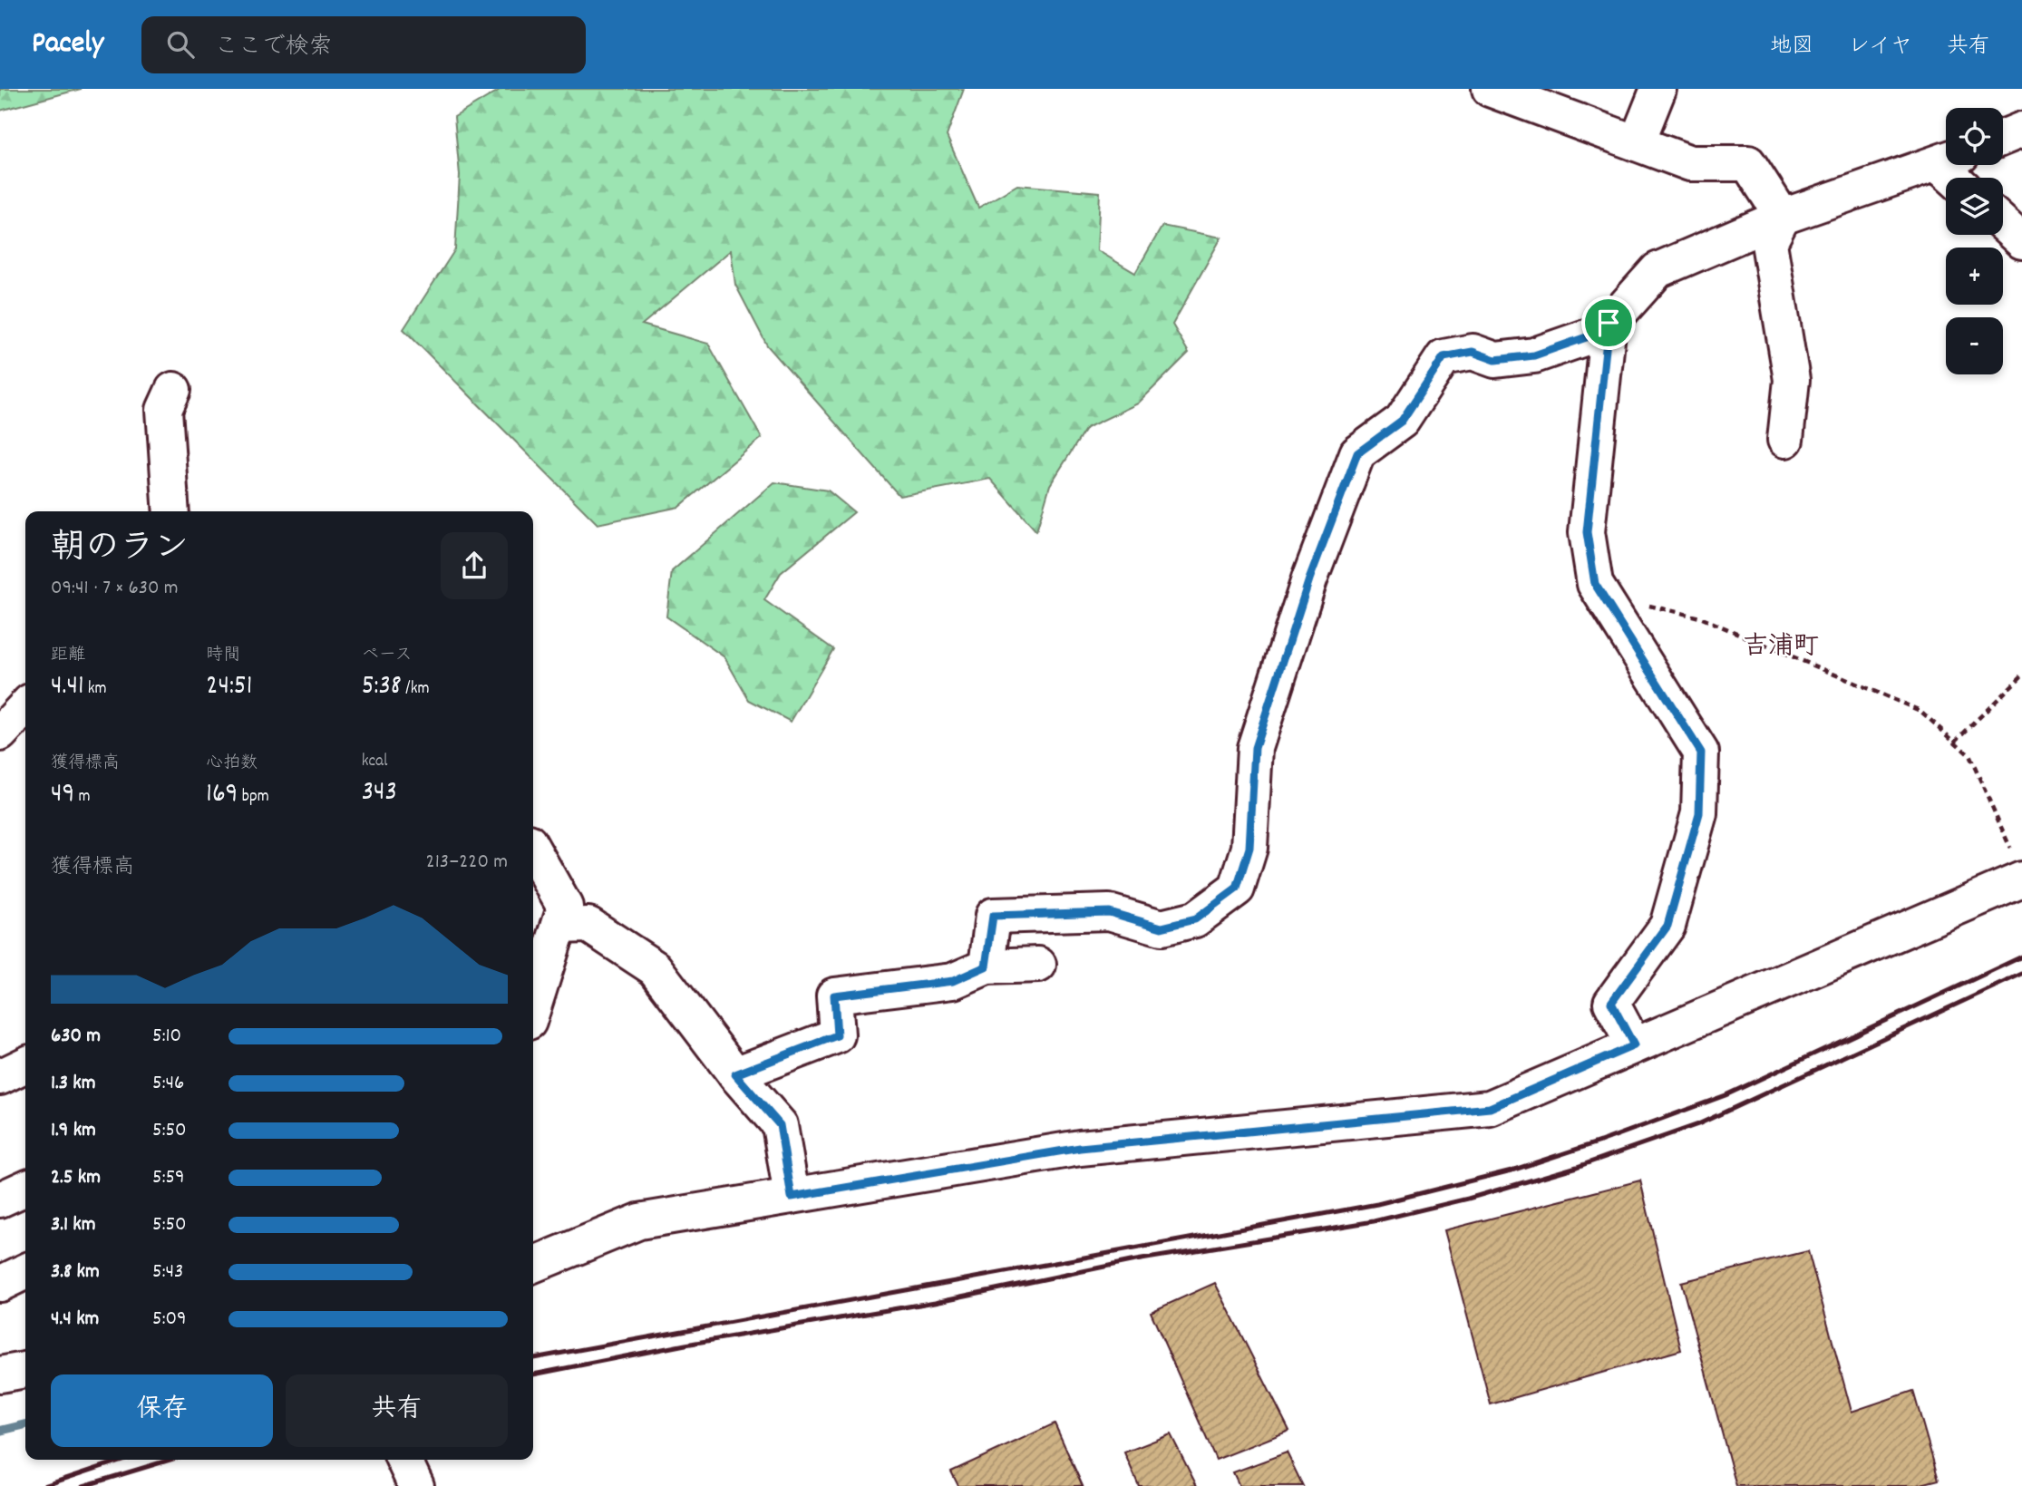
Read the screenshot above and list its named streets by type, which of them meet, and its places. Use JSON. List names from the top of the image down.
{
  "districts": ["吉浦町"],
  "page": {
    "header": "Pacely",
    "search": "ここで検索",
    "nav": ["地図", "レイヤ", "共有"],
    "map_buttons": ["+", "−"],
    "heading": ["朝のラン", "09:41 · 7 × 630 m"],
    "stats": [
      ["距離", "4.41 km"],
      ["時間", "24:51"],
      ["ペース", "5:38 /km"],
      ["獲得標高", "49 m"],
      ["心拍数", "169 bpm"],
      ["kcal", "343"]
    ],
    "chart": ["獲得標高", "213–220 m"],
    "list": [
      {
        "name": "630 m",
        "note": "5:10"
      },
      {
        "name": "1.3 km",
        "note": "5:46"
      },
      {
        "name": "1.9 km",
        "note": "5:50"
      },
      {
        "name": "2.5 km",
        "note": "5:59"
      },
      {
        "name": "3.1 km",
        "note": "5:50"
      },
      {
        "name": "3.8 km",
        "note": "5:43"
      },
      {
        "name": "4.4 km",
        "note": "5:09"
      }
    ],
    "buttons": ["保存", "共有"]
  }
}
